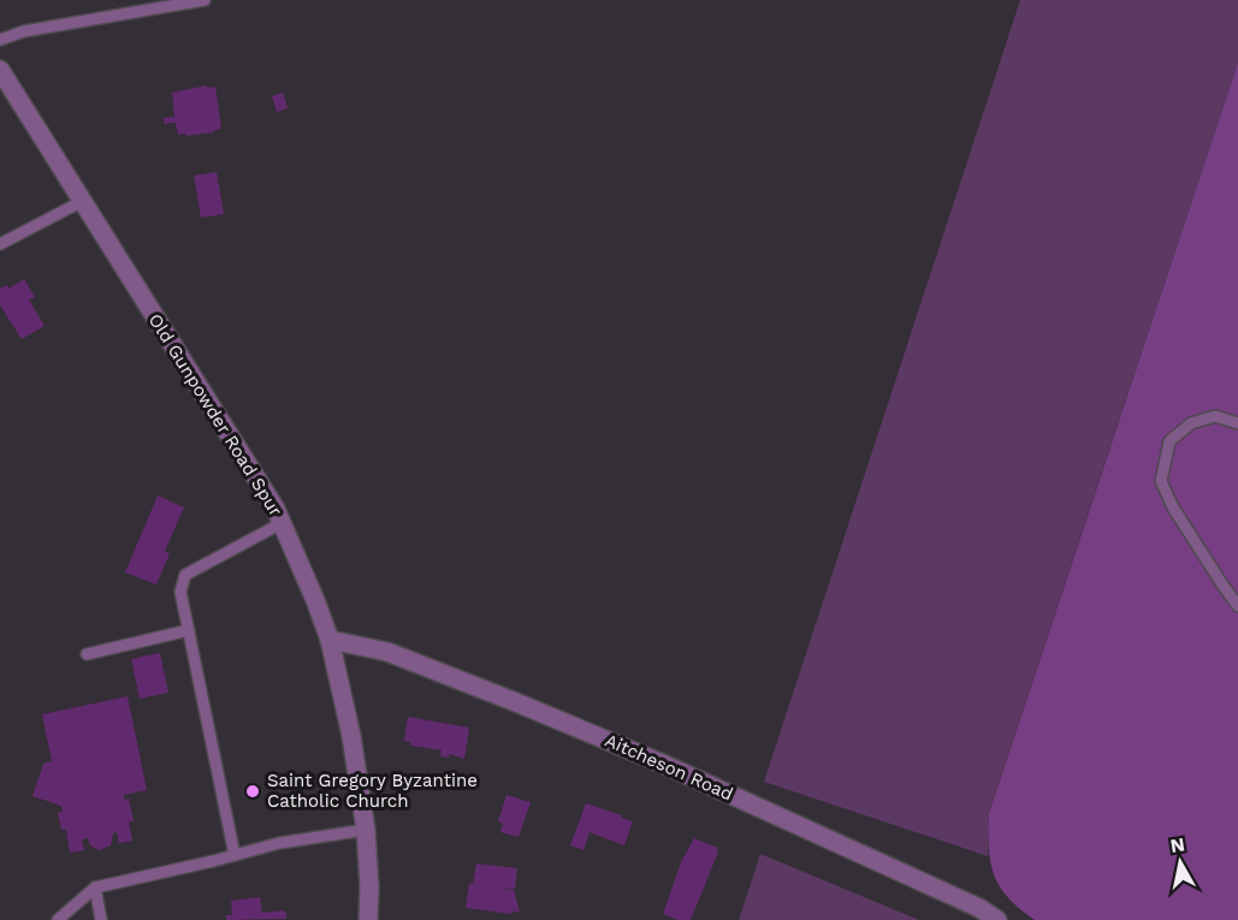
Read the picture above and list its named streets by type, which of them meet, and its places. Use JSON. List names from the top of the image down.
{
  "streets": {
    "street": ["Old Gunpowder Road Spur", "Aitcheson Road"]
  },
  "crossings": [
    ["Old Gunpowder Road Spur", "Aitcheson Road"]
  ],
  "places": ["Saint Gregory Byzantine Catholic Church"],
  "north": "top"
}
